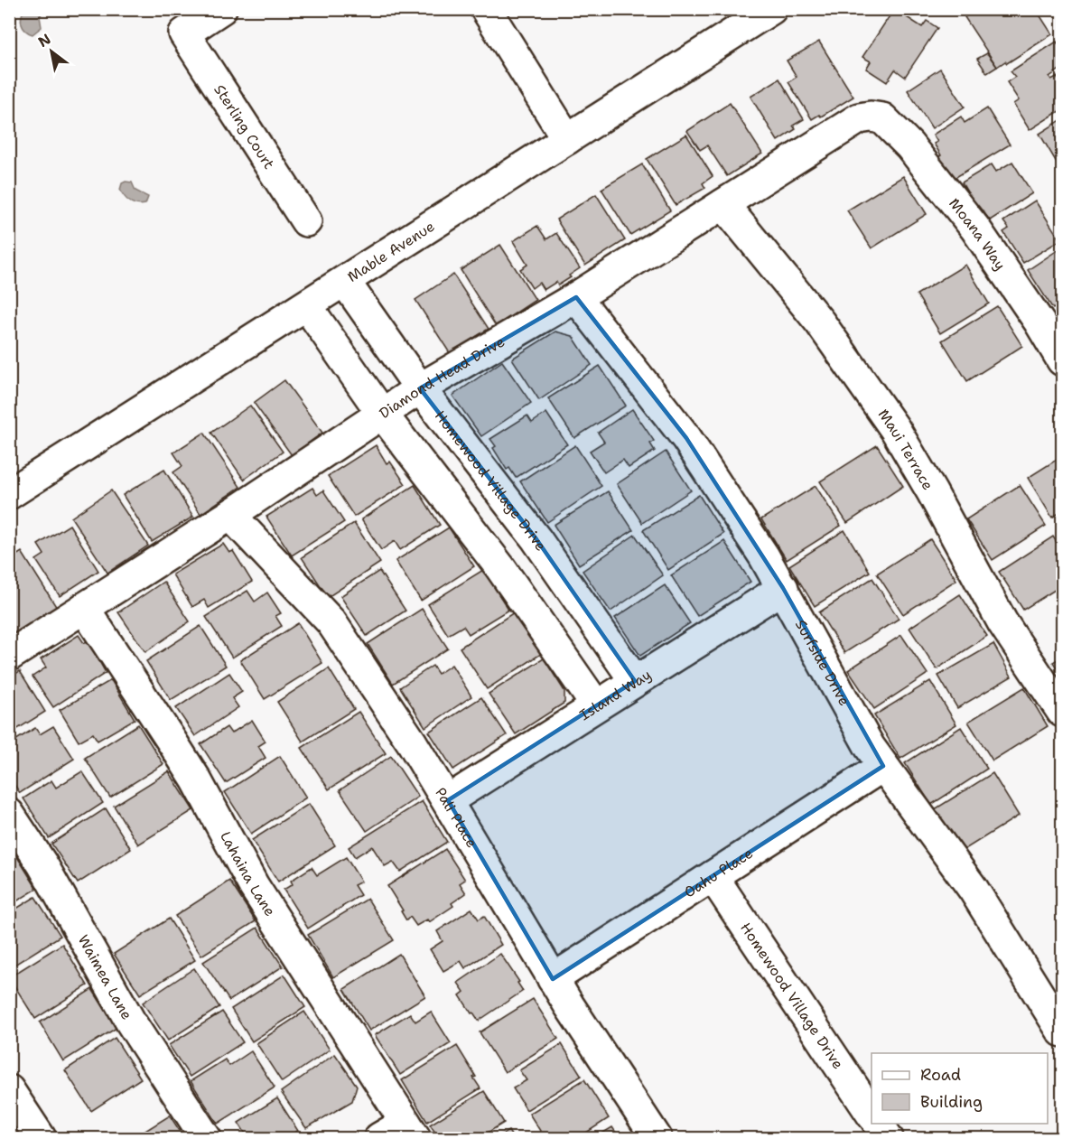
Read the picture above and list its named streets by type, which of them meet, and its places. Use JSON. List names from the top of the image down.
{
  "streets": {
    "street": [
      "Sterling Court",
      "Moana Way",
      "Mable Avenue",
      "Diamond Head Drive",
      "Maui Terrace",
      "Homewood Village Drive",
      "Surfside Drive",
      "Island Way",
      "Pali Place",
      "Oahu Place",
      "Lahaina Lane",
      "Waimea Lane"
    ]
  },
  "crossings": [
    ["Moana Way", "Diamond Head Drive"],
    ["Mable Avenue", "Homewood Village Drive"],
    ["Diamond Head Drive", "Maui Terrace"],
    ["Diamond Head Drive", "Homewood Village Drive"],
    ["Diamond Head Drive", "Surfside Drive"],
    ["Diamond Head Drive", "Pali Place"],
    ["Diamond Head Drive", "Lahaina Lane"],
    ["Homewood Village Drive", "Island Way"],
    ["Homewood Village Drive", "Oahu Place"],
    ["Surfside Drive", "Island Way"],
    ["Surfside Drive", "Oahu Place"],
    ["Island Way", "Pali Place"],
    ["Pali Place", "Oahu Place"]
  ],
  "legend": ["Road", "Building"],
  "north": "top left"
}
